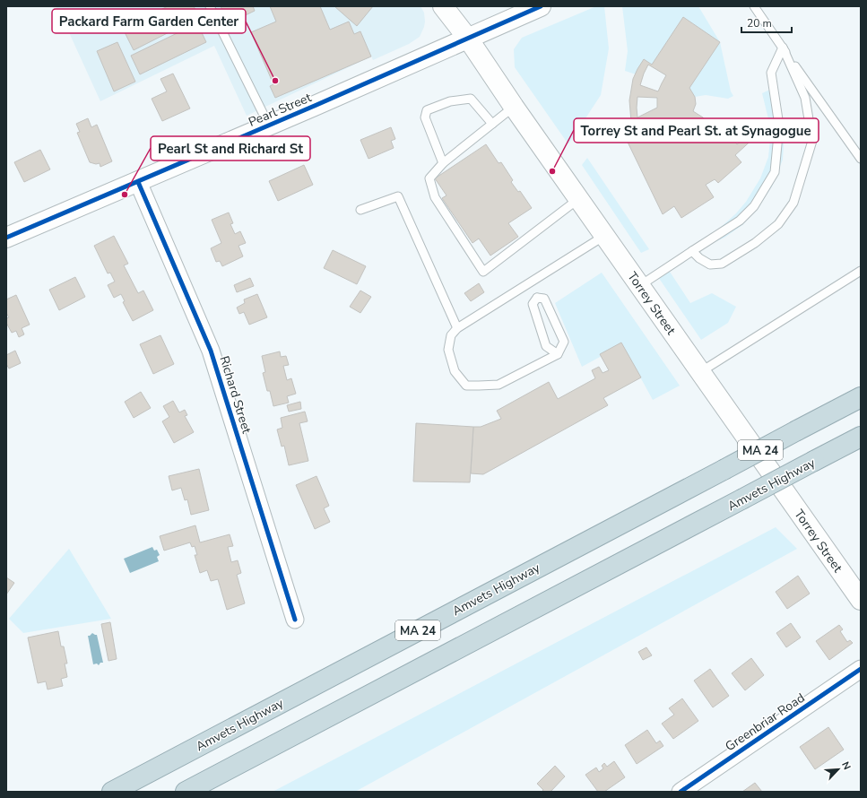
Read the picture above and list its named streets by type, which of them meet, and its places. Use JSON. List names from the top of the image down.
{
  "streets": {
    "highway": ["MA 24", "Amvets Highway"],
    "main road": ["Pearl Street", "Torrey Street"],
    "street": ["Richard Street", "Greenbriar Road"]
  },
  "crossings": [
    ["Pearl Street", "Torrey Street"],
    ["Pearl Street", "Richard Street"]
  ],
  "places": ["Packard Farm Garden Center", "Torrey St and Pearl St. at Synagogue", "Pearl St and Richard St"],
  "scale_bar": "20 m",
  "north": "top right"
}
